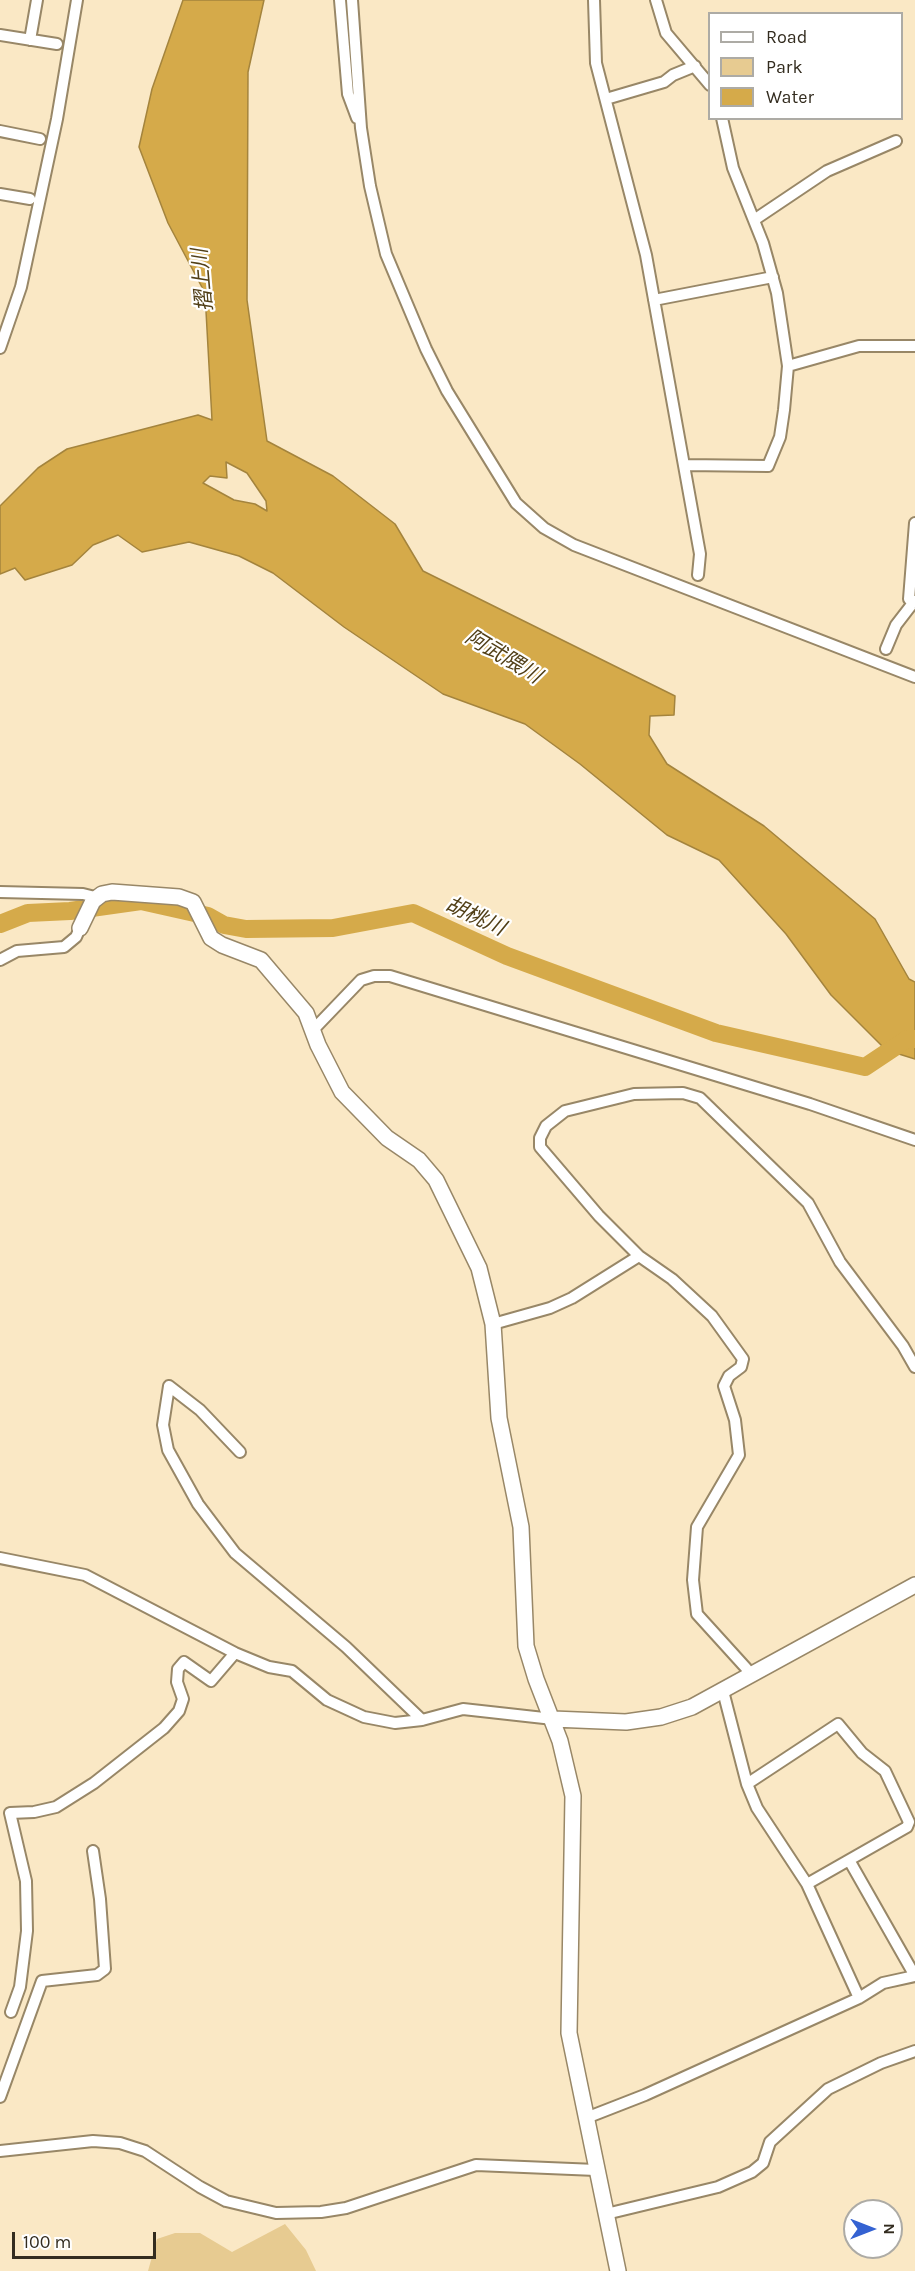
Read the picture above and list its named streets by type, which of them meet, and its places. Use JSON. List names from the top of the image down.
{
  "water": ["摺上川", "阿武隈川", "胡桃川"],
  "legend": ["Road", "Park", "Water"],
  "scale_bar": "100 m",
  "north": "right"
}
